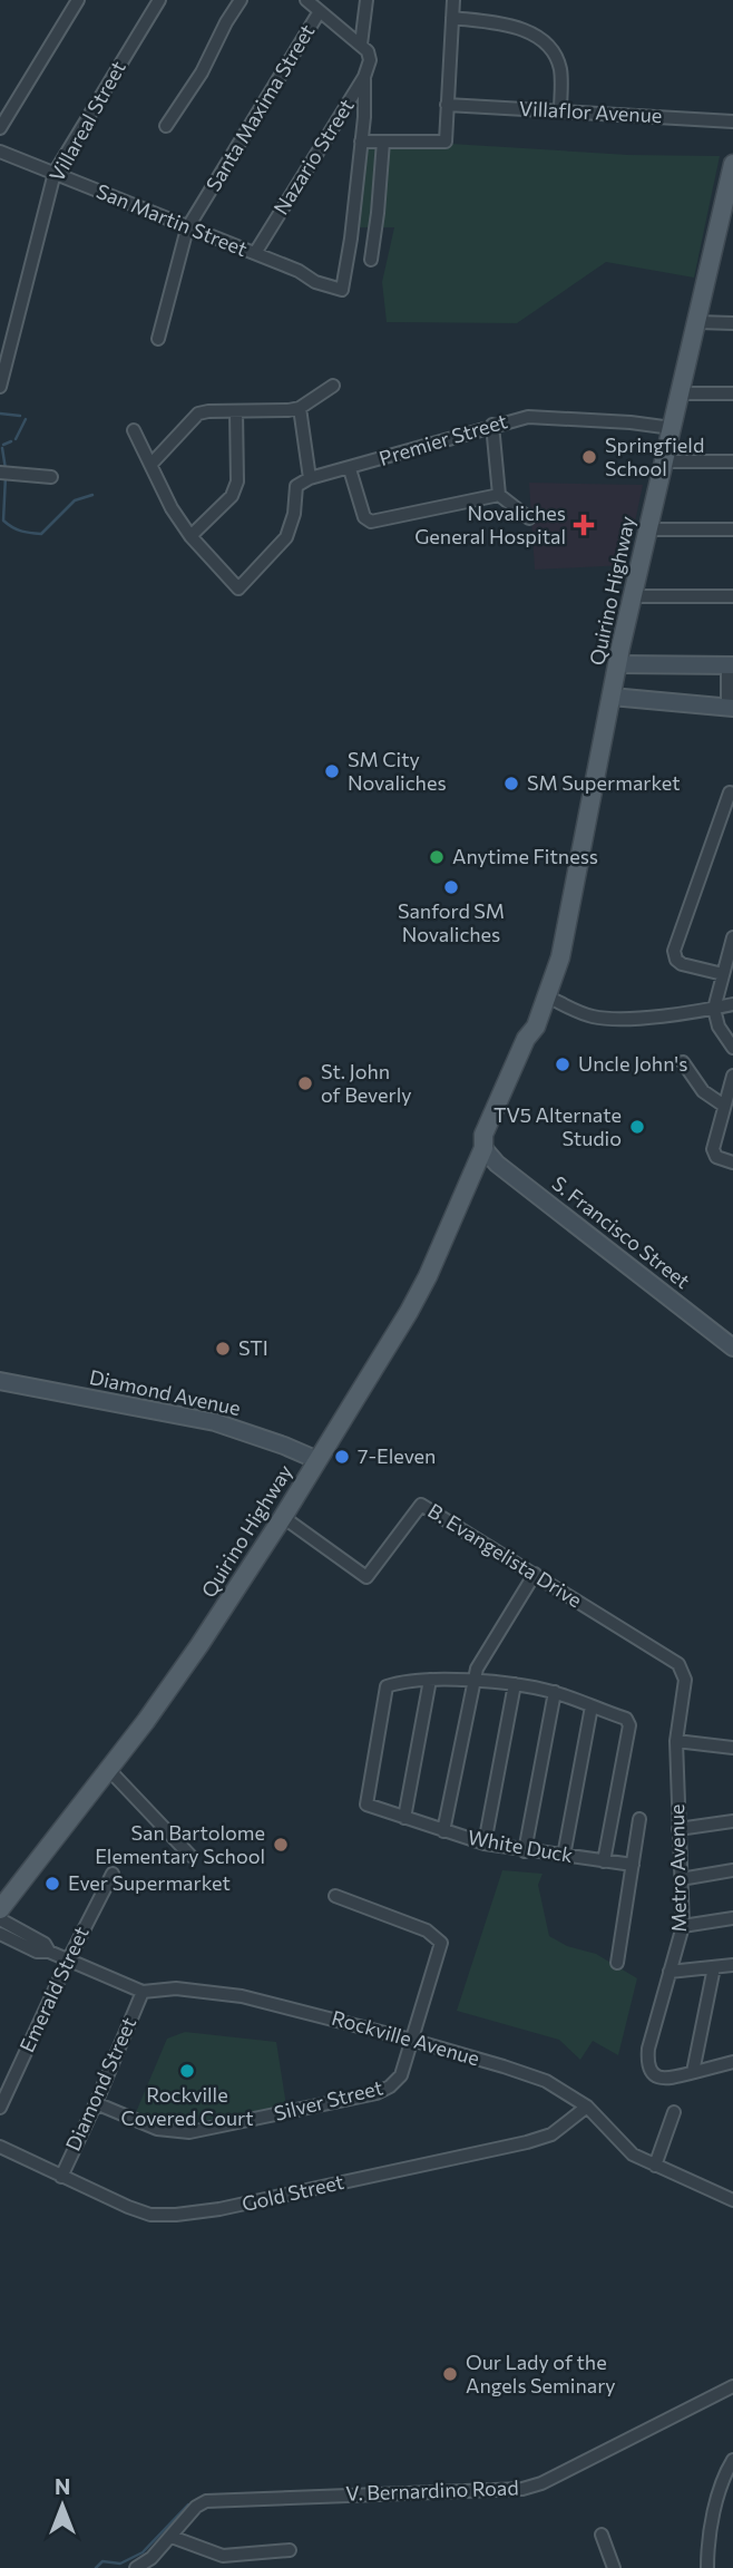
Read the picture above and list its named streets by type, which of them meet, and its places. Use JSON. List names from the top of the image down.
{
  "streets": {
    "main road": ["Quirino Highway"],
    "street": [
      "Santa Maxima Street",
      "Villaflor Avenue",
      "Villareal Street",
      "Nazario Street",
      "San Martin Street",
      "Premier Street",
      "S. Francisco Street",
      "Diamond Avenue",
      "B. Evangelista Drive",
      "White Duck",
      "Metro Avenue",
      "Emerald Street",
      "Rockville Avenue",
      "Diamond Street",
      "Silver Street",
      "Gold Street",
      "V. Bernardino Road"
    ]
  },
  "crossings": [
    ["Santa Maxima Street", "San Martin Street"],
    ["Villareal Street", "San Martin Street"],
    ["Nazario Street", "San Martin Street"],
    ["Premier Street", "Quirino Highway"],
    ["Quirino Highway", "S. Francisco Street"],
    ["Quirino Highway", "Diamond Avenue"],
    ["Quirino Highway", "B. Evangelista Drive"],
    ["B. Evangelista Drive", "Metro Avenue"],
    ["Emerald Street", "Rockville Avenue"],
    ["Rockville Avenue", "Diamond Street"],
    ["Rockville Avenue", "Silver Street"],
    ["Rockville Avenue", "Gold Street"],
    ["Diamond Street", "Silver Street"],
    ["Diamond Street", "Gold Street"]
  ],
  "places": {
    "other": [
      "Springfield School",
      "SM City Novaliches",
      "SM Supermarket",
      "Anytime Fitness",
      "Sanford SM Novaliches",
      "Uncle John's",
      "St. John of Beverly",
      "TV5 Alternate Studio",
      "STI",
      "7-Eleven",
      "San Bartolome Elementary School",
      "Ever Supermarket",
      "Rockville Covered Court",
      "Our Lady of the Angels Seminary"
    ],
    "health": ["Novaliches General Hospital"]
  },
  "north": "top"
}
